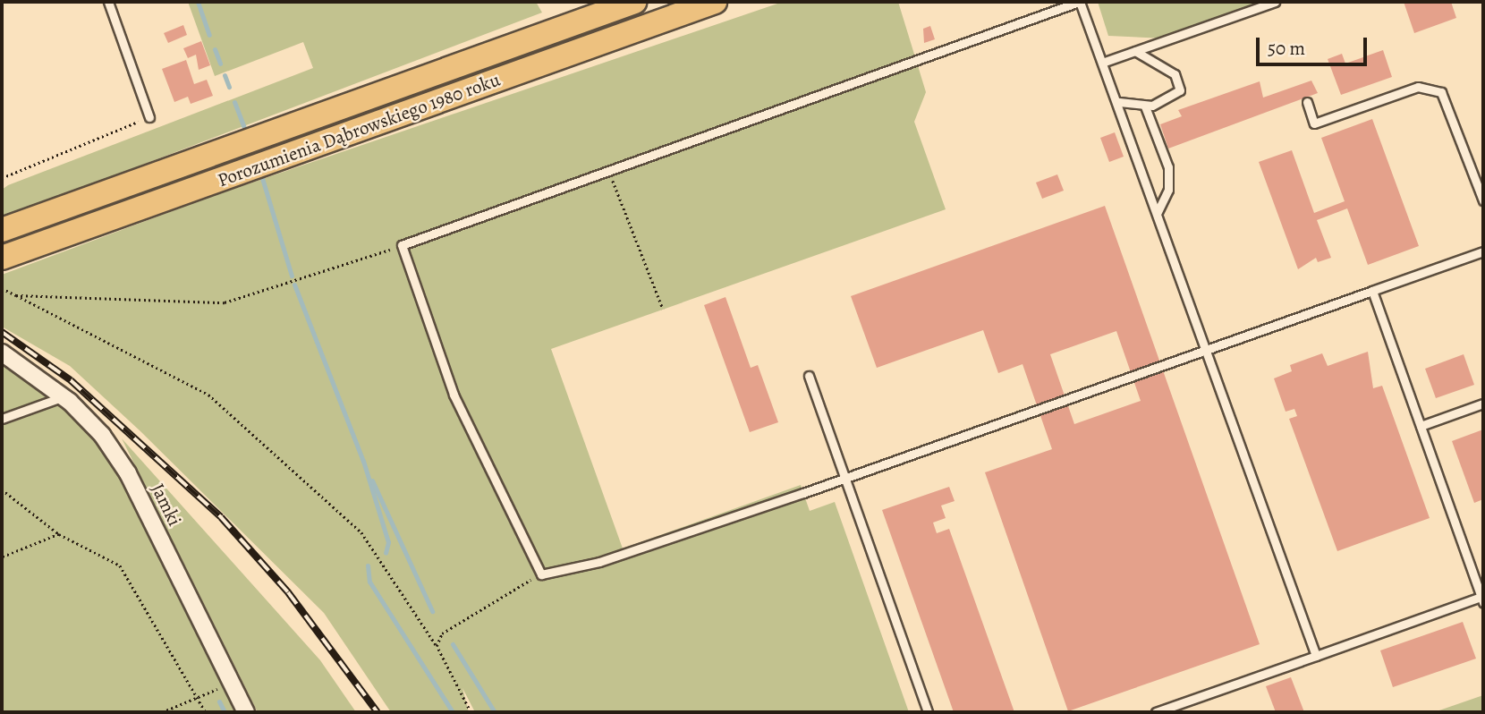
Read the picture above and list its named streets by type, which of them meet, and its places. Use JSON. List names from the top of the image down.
{
  "streets": {
    "main road": ["Porozumienia Dąbrowskiego 1980 roku"],
    "street": ["Jamki"]
  },
  "scale_bar": "50 m"
}
